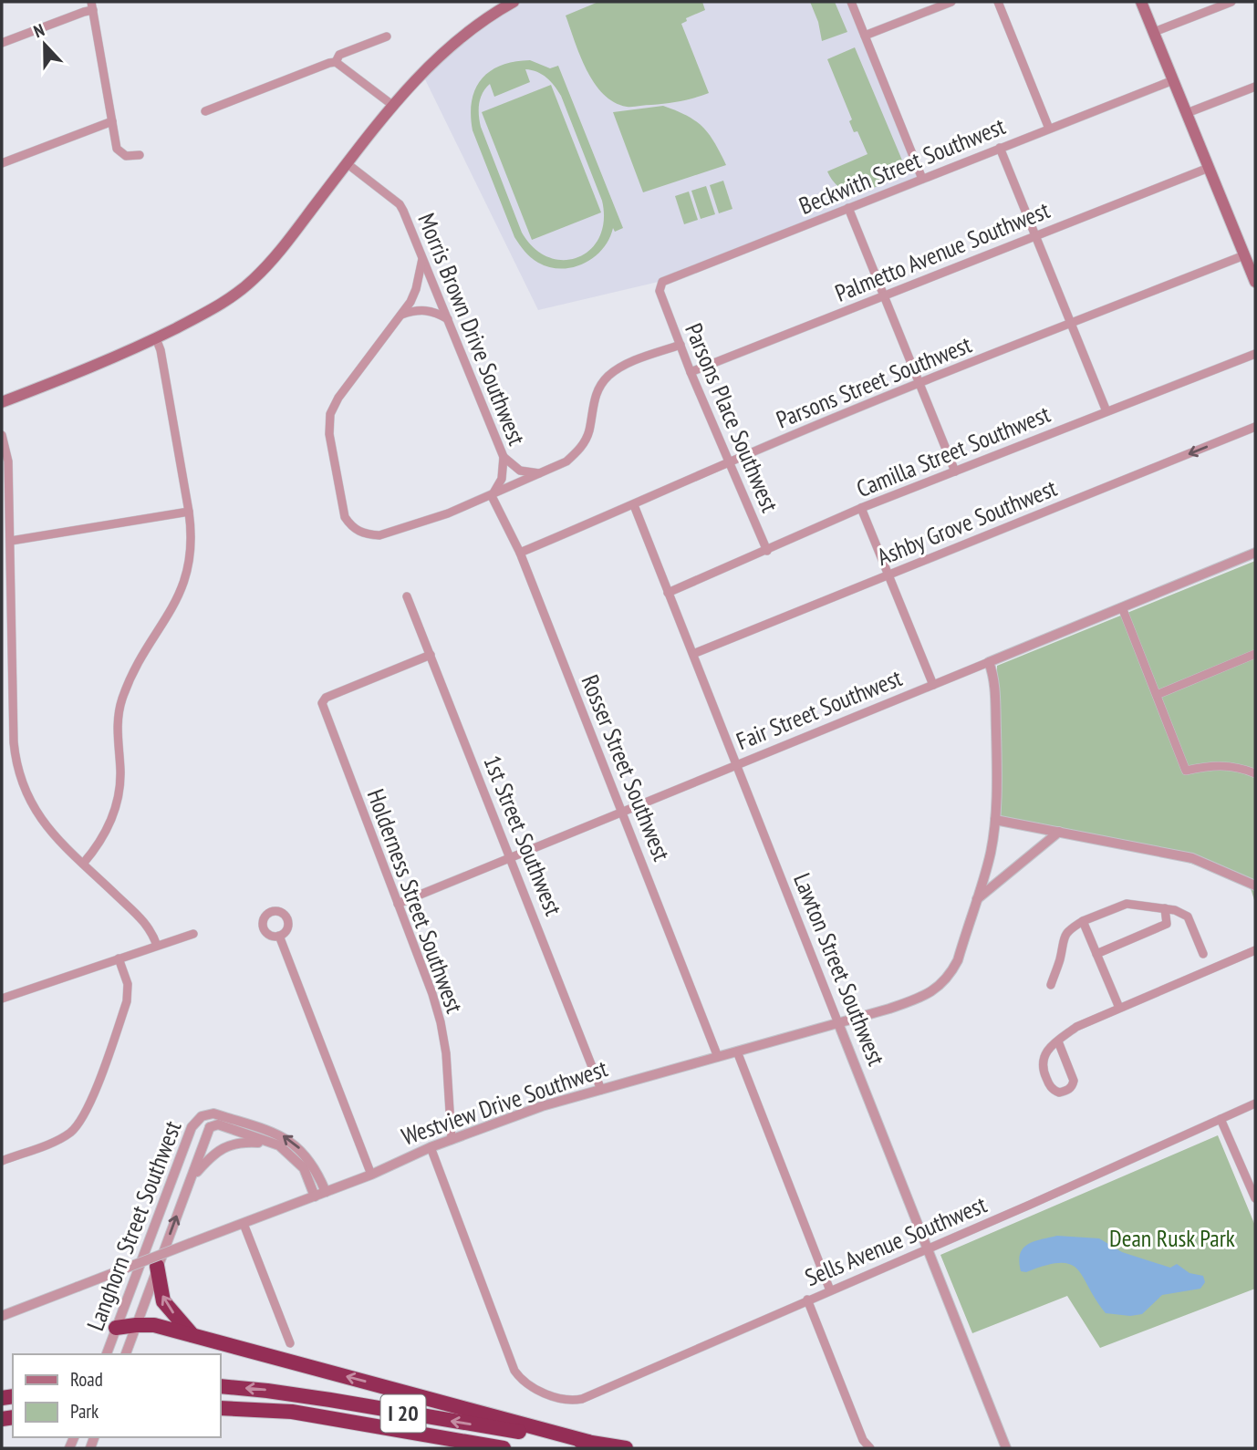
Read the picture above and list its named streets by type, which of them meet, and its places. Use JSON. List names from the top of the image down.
{
  "streets": {
    "highway": ["I 20"],
    "street": [
      "Beckwith Street Southwest",
      "Palmetto Avenue Southwest",
      "Morris Brown Drive Southwest",
      "Parsons Street Southwest",
      "Parsons Place Southwest",
      "Camilla Street Southwest",
      "Ashby Grove Southwest",
      "Fair Street Southwest",
      "Rosser Street Southwest",
      "1st Street Southwest",
      "Holderness Street Southwest",
      "Lawton Street Southwest",
      "Westview Drive Southwest",
      "Langhorn Street Southwest",
      "Sells Avenue Southwest"
    ]
  },
  "crossings": [
    ["Beckwith Street Southwest", "Parsons Place Southwest"],
    ["Palmetto Avenue Southwest", "Parsons Place Southwest"],
    ["Morris Brown Drive Southwest", "Rosser Street Southwest"],
    ["Parsons Street Southwest", "Parsons Place Southwest"],
    ["Parsons Street Southwest", "Rosser Street Southwest"],
    ["Parsons Street Southwest", "Lawton Street Southwest"],
    ["Parsons Place Southwest", "Camilla Street Southwest"],
    ["Camilla Street Southwest", "Lawton Street Southwest"],
    ["Ashby Grove Southwest", "Lawton Street Southwest"],
    ["Fair Street Southwest", "Rosser Street Southwest"],
    ["Fair Street Southwest", "1st Street Southwest"],
    ["Fair Street Southwest", "Holderness Street Southwest"],
    ["Fair Street Southwest", "Lawton Street Southwest"],
    ["Fair Street Southwest", "Westview Drive Southwest"],
    ["Rosser Street Southwest", "Westview Drive Southwest"],
    ["1st Street Southwest", "Holderness Street Southwest"],
    ["1st Street Southwest", "Westview Drive Southwest"],
    ["Holderness Street Southwest", "Westview Drive Southwest"],
    ["Lawton Street Southwest", "Westview Drive Southwest"],
    ["Lawton Street Southwest", "Sells Avenue Southwest"],
    ["Westview Drive Southwest", "Langhorn Street Southwest"],
    ["Westview Drive Southwest", "Sells Avenue Southwest"]
  ],
  "one_way": ["Ashby Grove Southwest"],
  "parks": ["Dean Rusk Park"],
  "legend": ["Road", "Park"],
  "north": "top"
}
